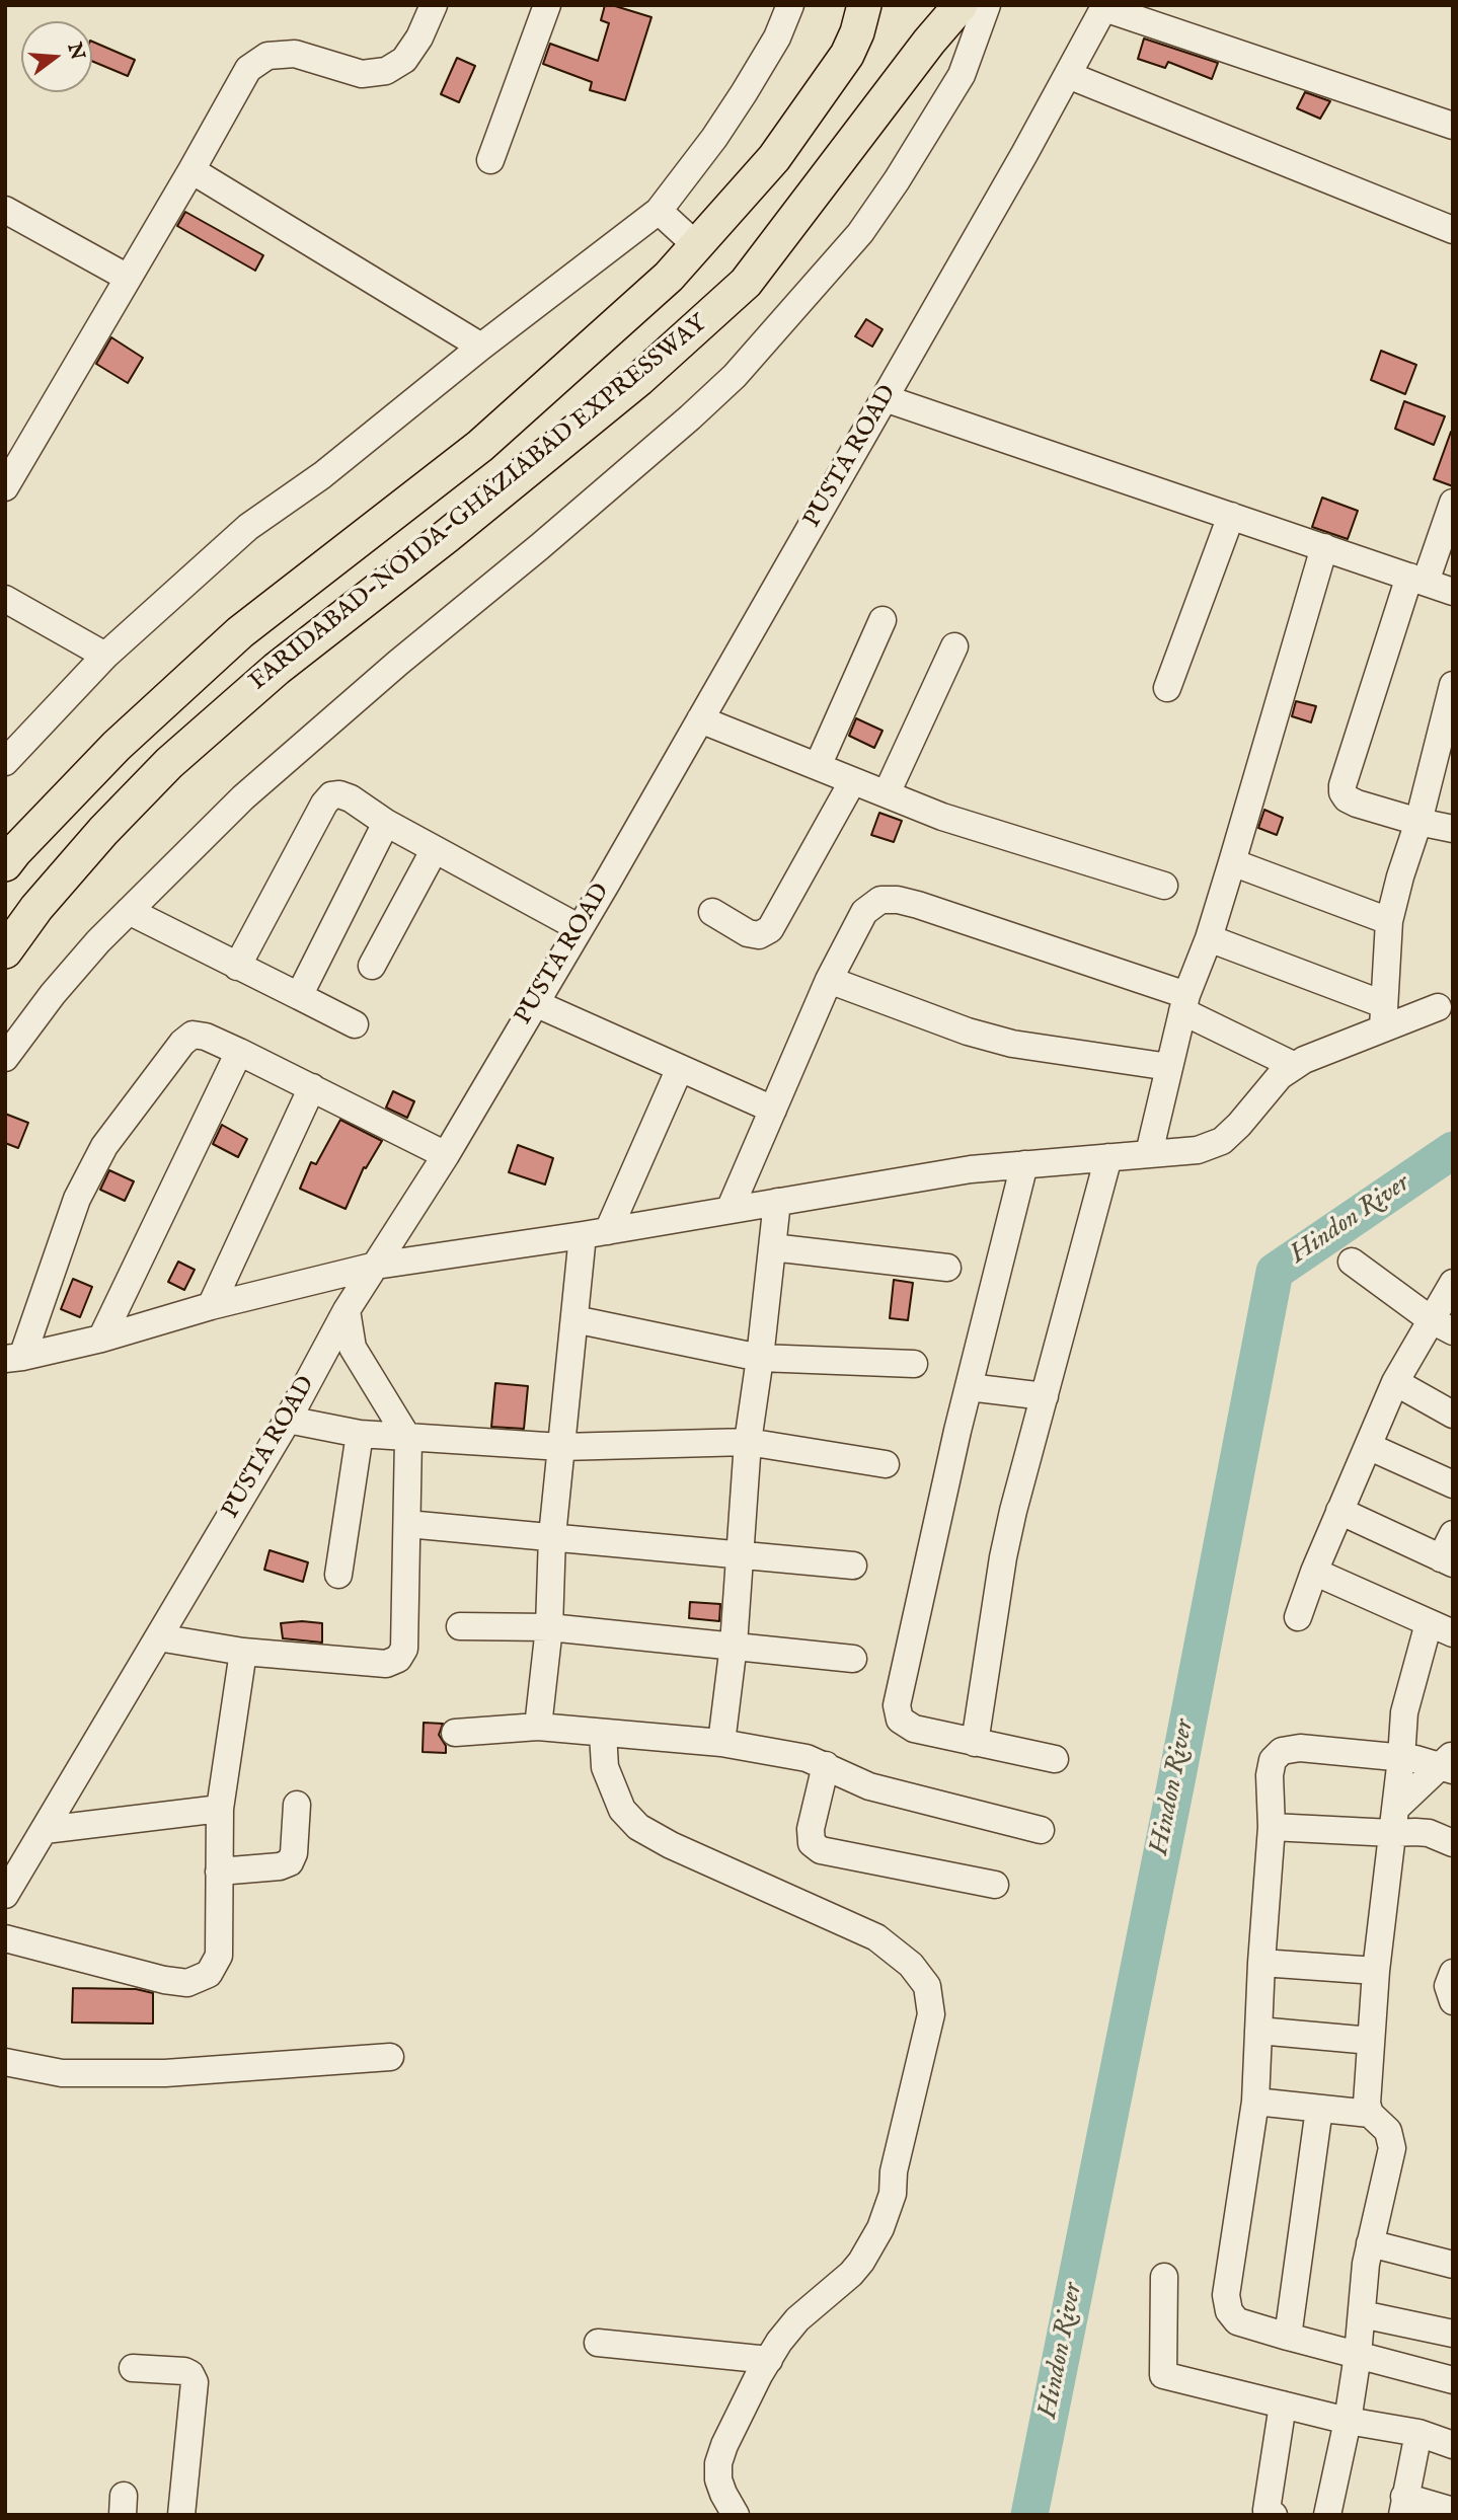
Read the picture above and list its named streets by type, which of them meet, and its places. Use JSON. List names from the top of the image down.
{
  "streets": {
    "main road": ["FARIDABAD-NOIDA-GHAZIABAD EXPRESSWAY"],
    "street": ["PUSTA ROAD"]
  },
  "water": ["Hindon River"],
  "north": "right"
}
